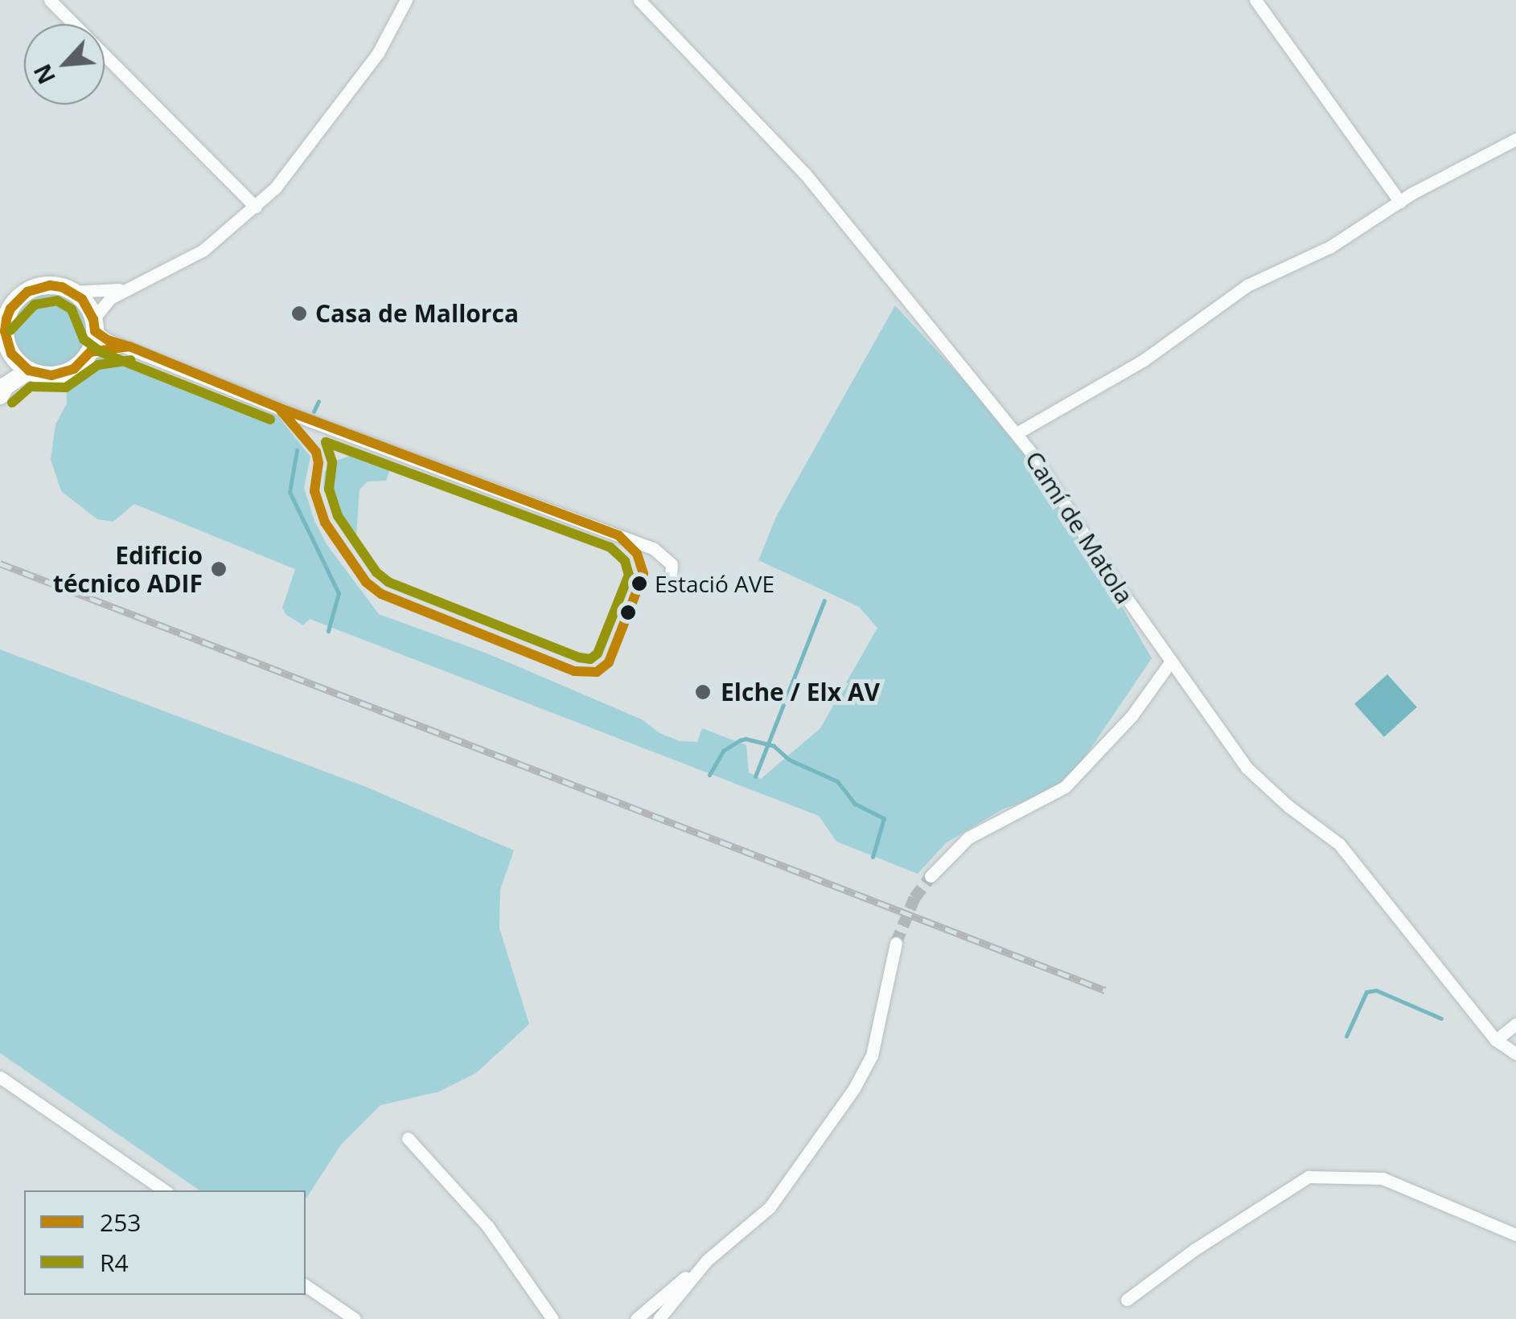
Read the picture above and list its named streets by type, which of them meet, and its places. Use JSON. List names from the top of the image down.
{
  "streets": {
    "street": ["Camí de Matola"]
  },
  "places": [
    "Casa de Mallorca",
    "Edificio técnico ADIF",
    "Estació AVE",
    "Elche / Elx AV"
  ],
  "lines": ["transit line 253", "transit line R4"],
  "legend": ["253", "R4"],
  "north": "bottom left"
}
